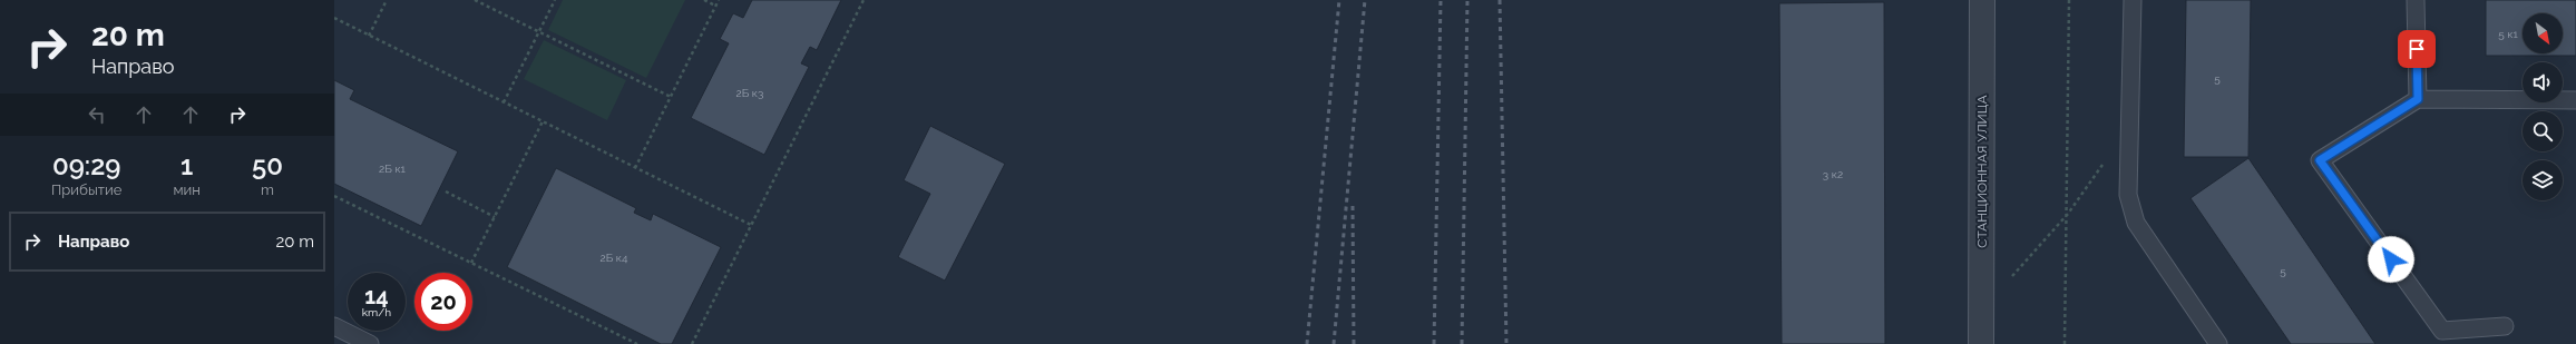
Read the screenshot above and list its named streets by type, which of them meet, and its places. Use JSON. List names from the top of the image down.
{
  "streets": {
    "street": ["СТАНЦИОННАЯ УЛИЦА"]
  },
  "house_numbers": [
    "5 к1",
    "5",
    "2Б к3",
    "2Б к1",
    "3 к2",
    "2Б к4",
    "5"
  ],
  "north": "bottom right",
  "page": {
    "turn": ["20 m", "Направо"],
    "eta": [
      "09:29",
      "Прибытие",
      "1",
      "мин",
      "50",
      "m"
    ],
    "list": [
      {
        "name": "Направо",
        "value": "20 m"
      }
    ],
    "speed": "14 km/h",
    "limit": "20"
  }
}
